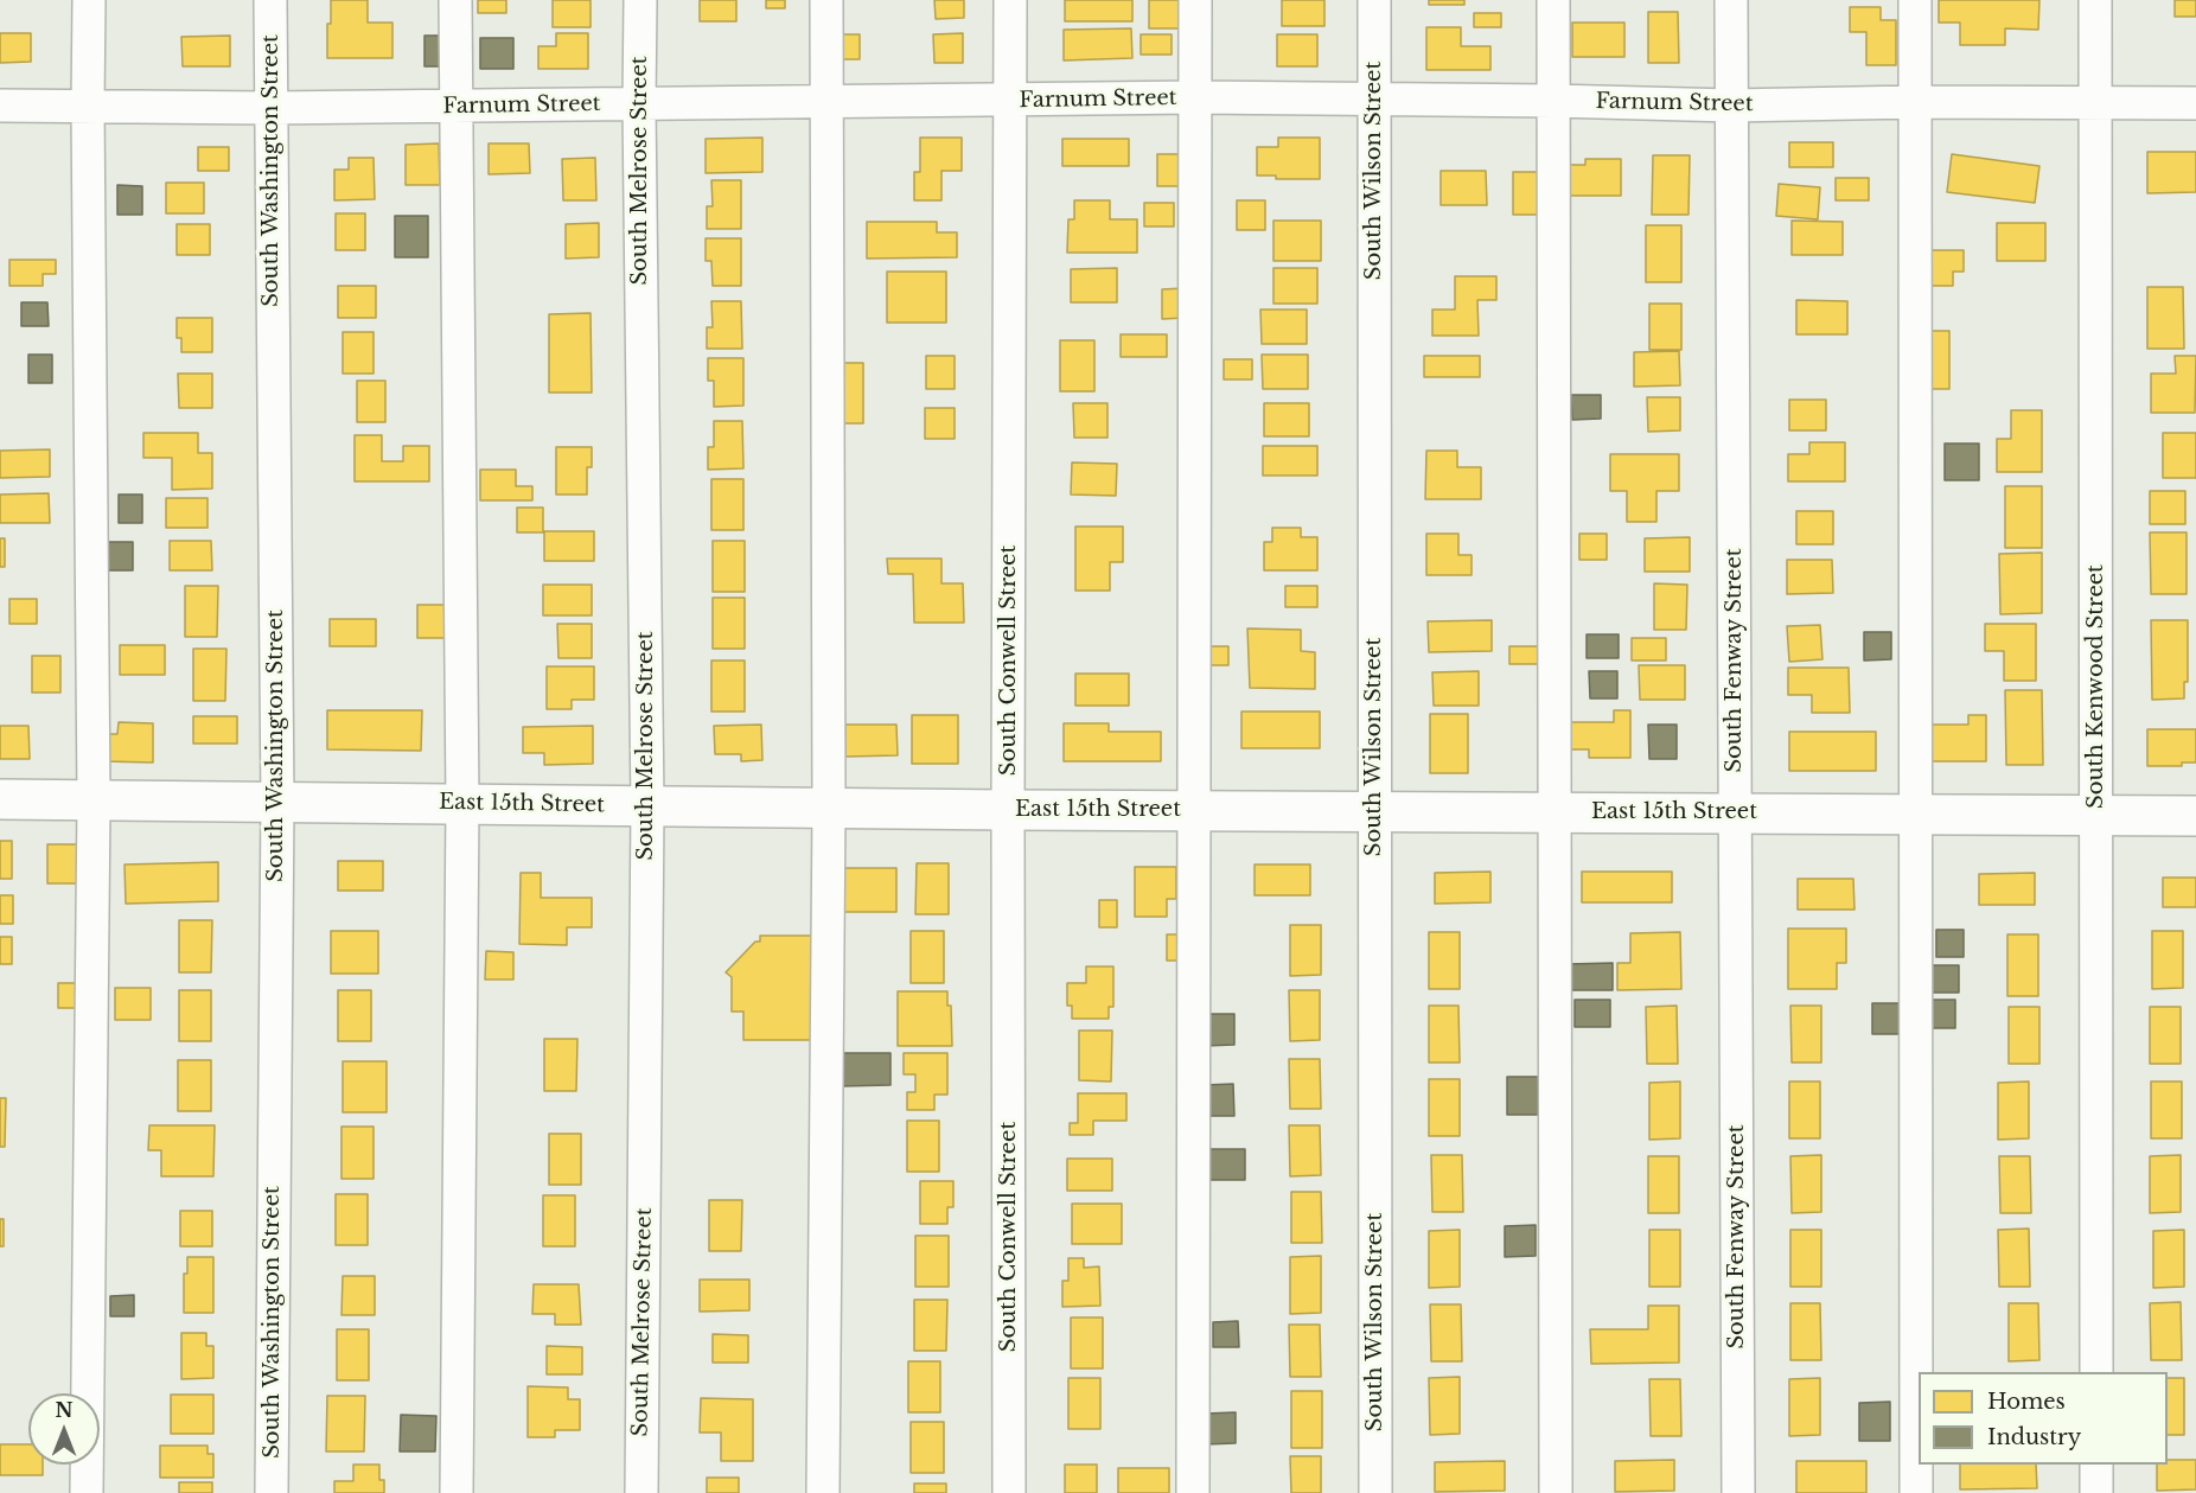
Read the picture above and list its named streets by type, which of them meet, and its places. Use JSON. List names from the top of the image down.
{
  "streets": {
    "main road": ["East 15th Street"],
    "street": [
      "Farnum Street",
      "South Washington Street",
      "South Melrose Street",
      "South Wilson Street",
      "South Conwell Street",
      "South Fenway Street",
      "South Kenwood Street"
    ]
  },
  "crossings": [
    ["Farnum Street", "South Washington Street"],
    ["Farnum Street", "South Melrose Street"],
    ["Farnum Street", "South Wilson Street"],
    ["Farnum Street", "South Conwell Street"],
    ["Farnum Street", "South Fenway Street"],
    ["Farnum Street", "South Kenwood Street"],
    ["South Washington Street", "East 15th Street"],
    ["South Melrose Street", "East 15th Street"],
    ["South Wilson Street", "East 15th Street"],
    ["South Conwell Street", "East 15th Street"],
    ["South Fenway Street", "East 15th Street"],
    ["South Kenwood Street", "East 15th Street"]
  ],
  "legend": ["Homes", "Industry"],
  "north": "top"
}
